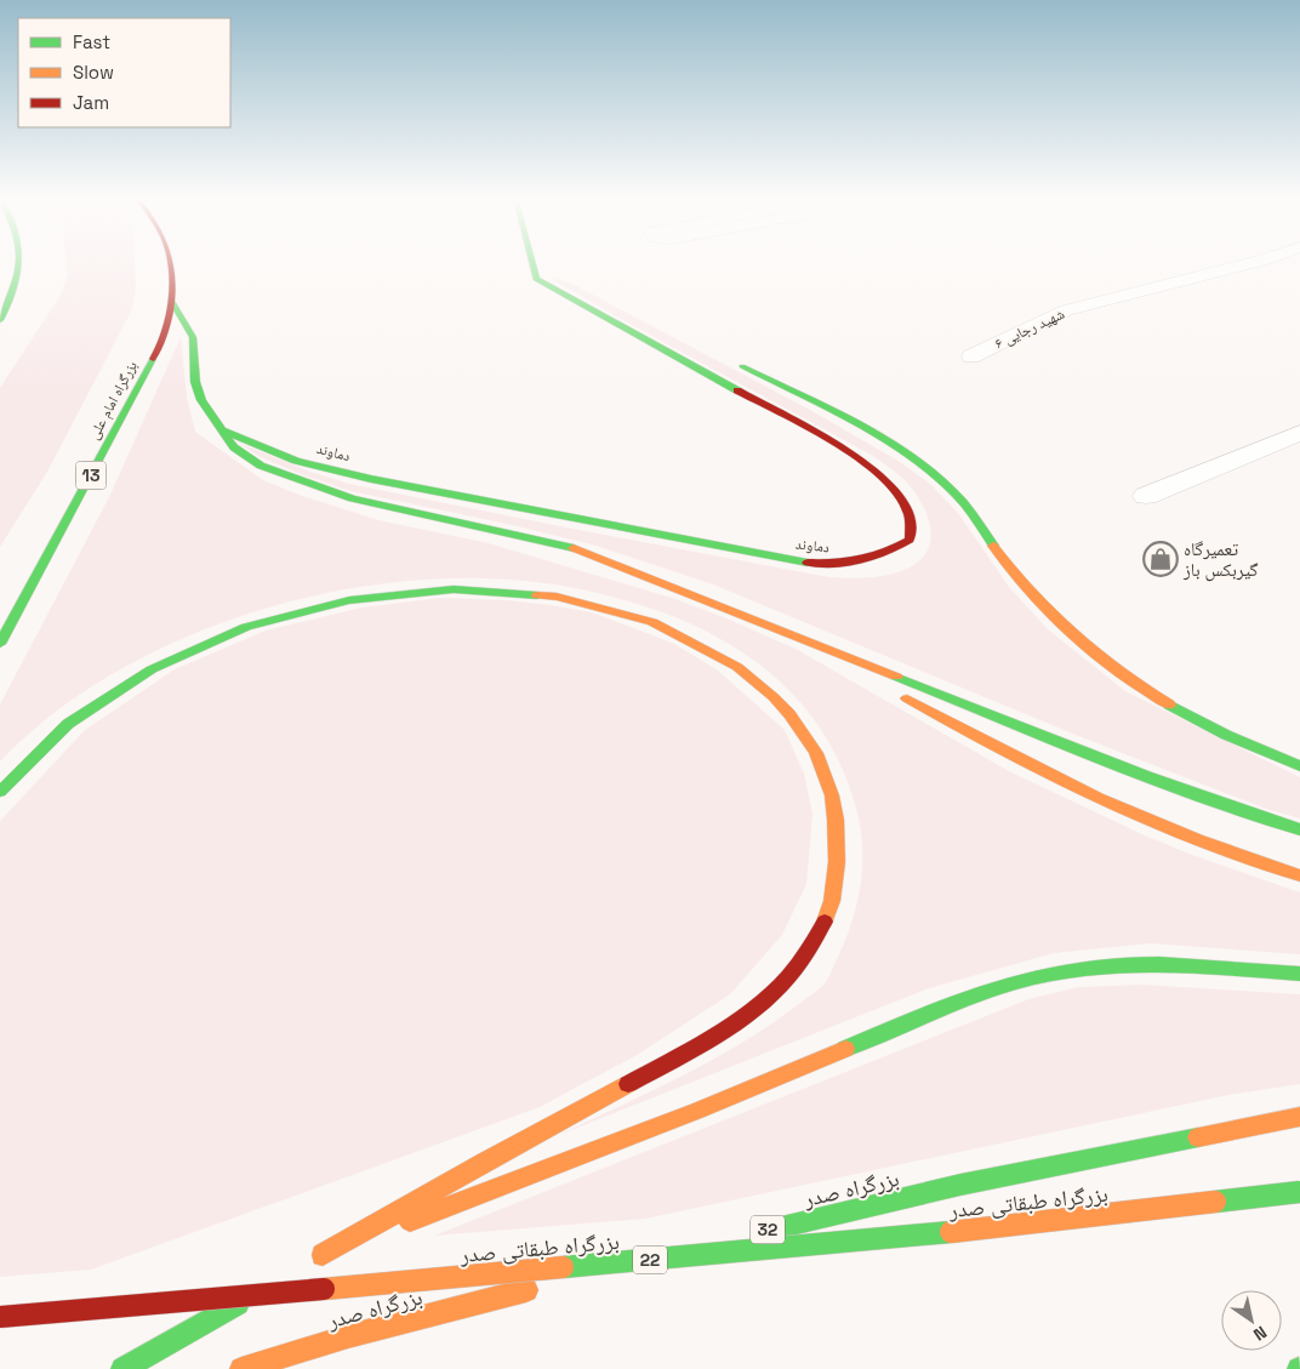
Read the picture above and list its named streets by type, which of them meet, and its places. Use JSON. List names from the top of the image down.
{
  "streets": {
    "main road": [
      "بزرگراه امام علی",
      "دماوند",
      "13",
      "بزرگراه صدر",
      "بزرگراه طبقاتی صدر",
      "32",
      "22"
    ],
    "street": ["شهید رجایی ۶"]
  },
  "places": {
    "shop": ["تعمیرگاه گیربکس باز"]
  },
  "legend": ["Fast", "Slow", "Jam"],
  "north": "bottom right"
}
